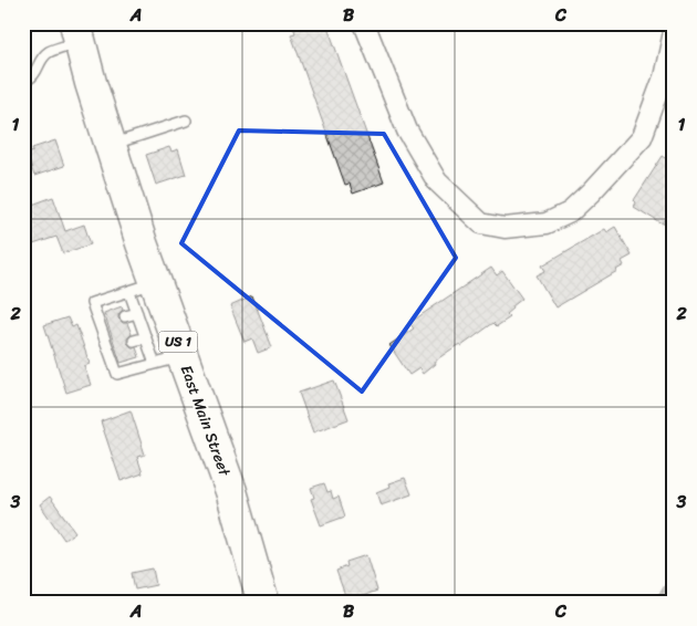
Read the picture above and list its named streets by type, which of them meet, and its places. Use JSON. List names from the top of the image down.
{
  "streets": {
    "main road": ["US 1", "East Main Street"]
  },
  "grid": {
    "columns": ["A", "B", "C"],
    "rows": ["1", "2", "3"]
  }
}
